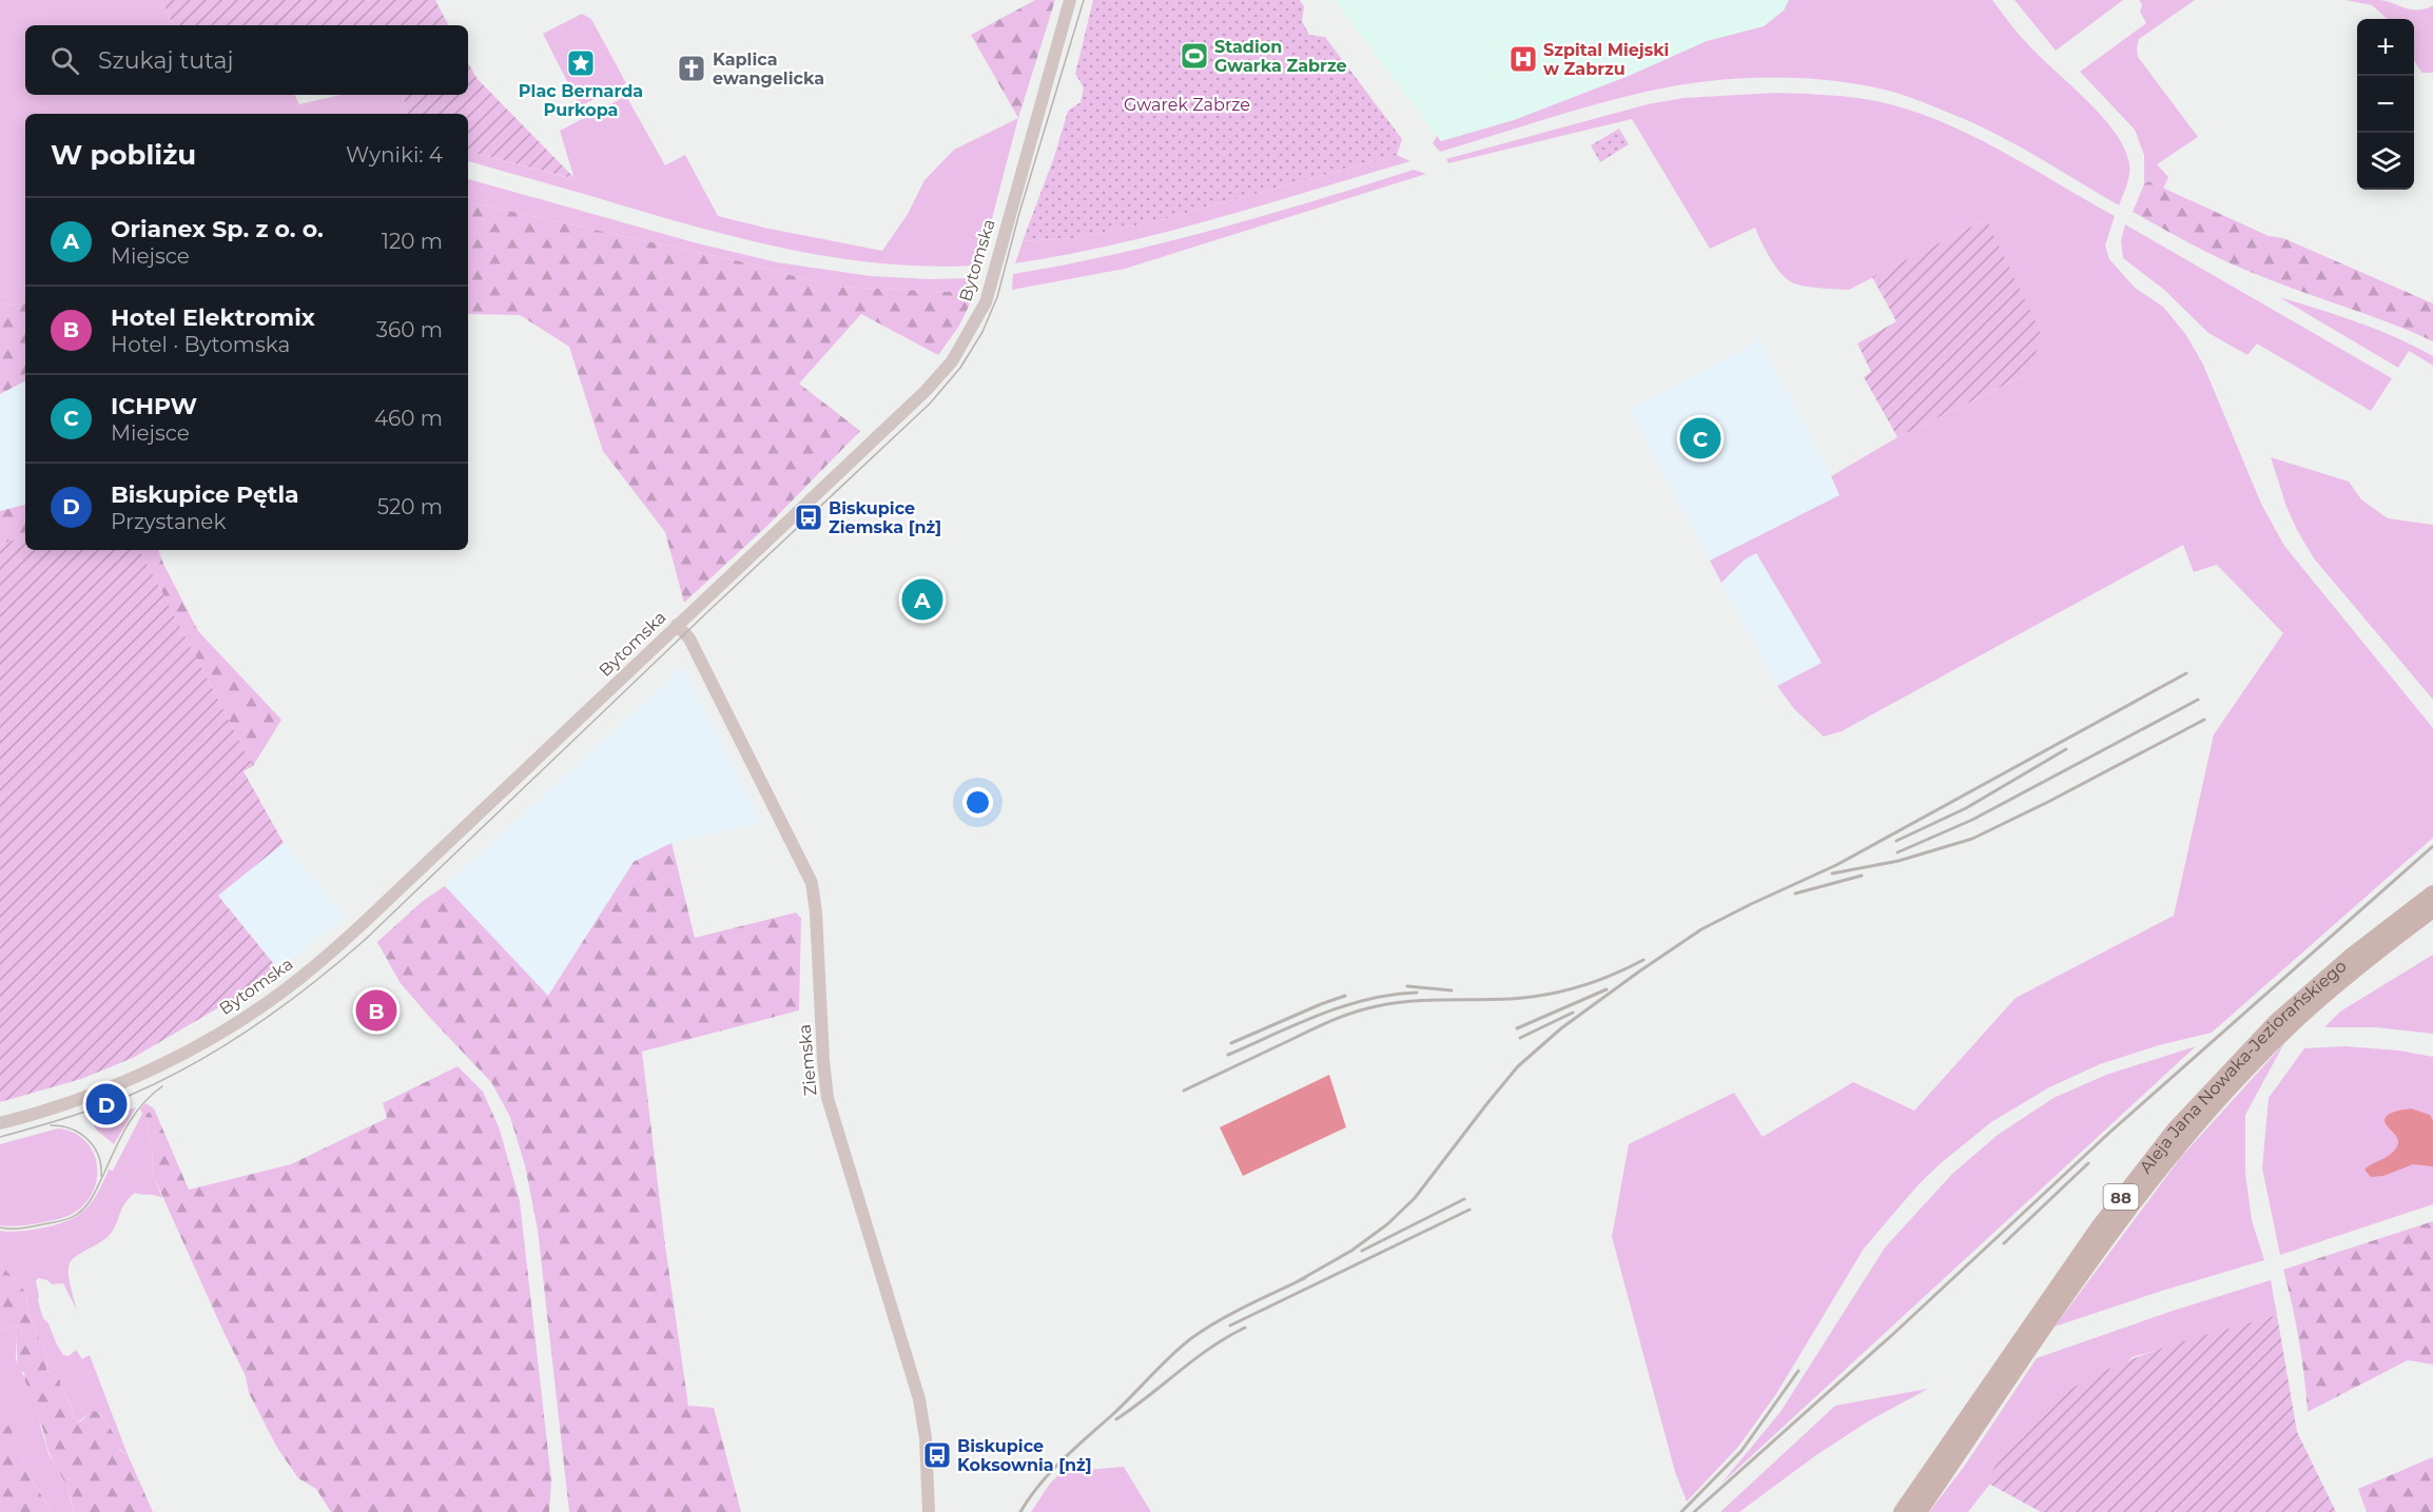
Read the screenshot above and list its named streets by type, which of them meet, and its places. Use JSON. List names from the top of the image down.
{
  "streets": {
    "main road": ["Aleja Jana Nowaka-Jeziorańskiego", "88"],
    "street": ["Bytomska", "Ziemska"]
  },
  "crossings": [
    ["Bytomska", "Ziemska"]
  ],
  "parks": ["Gwarek Zabrze"],
  "places": {
    "sports": ["Stadion Gwarka Zabrze"],
    "hospital": ["Szpital Miejski w Zabrzu"],
    "place": ["Plac Bernarda Purkopa"],
    "church": ["Kaplica ewangelicka"],
    "bus stop": ["Biskupice Ziemska [nż]", "Biskupice Koksownia [nż]"]
  },
  "page": {
    "map_buttons": ["+", "−"],
    "search": "Szukaj tutaj",
    "heading": ["W pobliżu", "Wyniki: 4"],
    "list": [
      {
        "mark": "A",
        "name": "Orianex Sp. z o. o.",
        "note": "Miejsce",
        "value": "120 m"
      },
      {
        "mark": "B",
        "name": "Hotel Elektromix",
        "note": "Hotel · Bytomska",
        "value": "360 m"
      },
      {
        "mark": "C",
        "name": "ICHPW",
        "note": "Miejsce",
        "value": "460 m"
      },
      {
        "mark": "D",
        "name": "Biskupice Pętla",
        "note": "Przystanek",
        "value": "520 m"
      }
    ],
    "pins": [
      "C",
      "A",
      "B",
      "D"
    ]
  }
}
